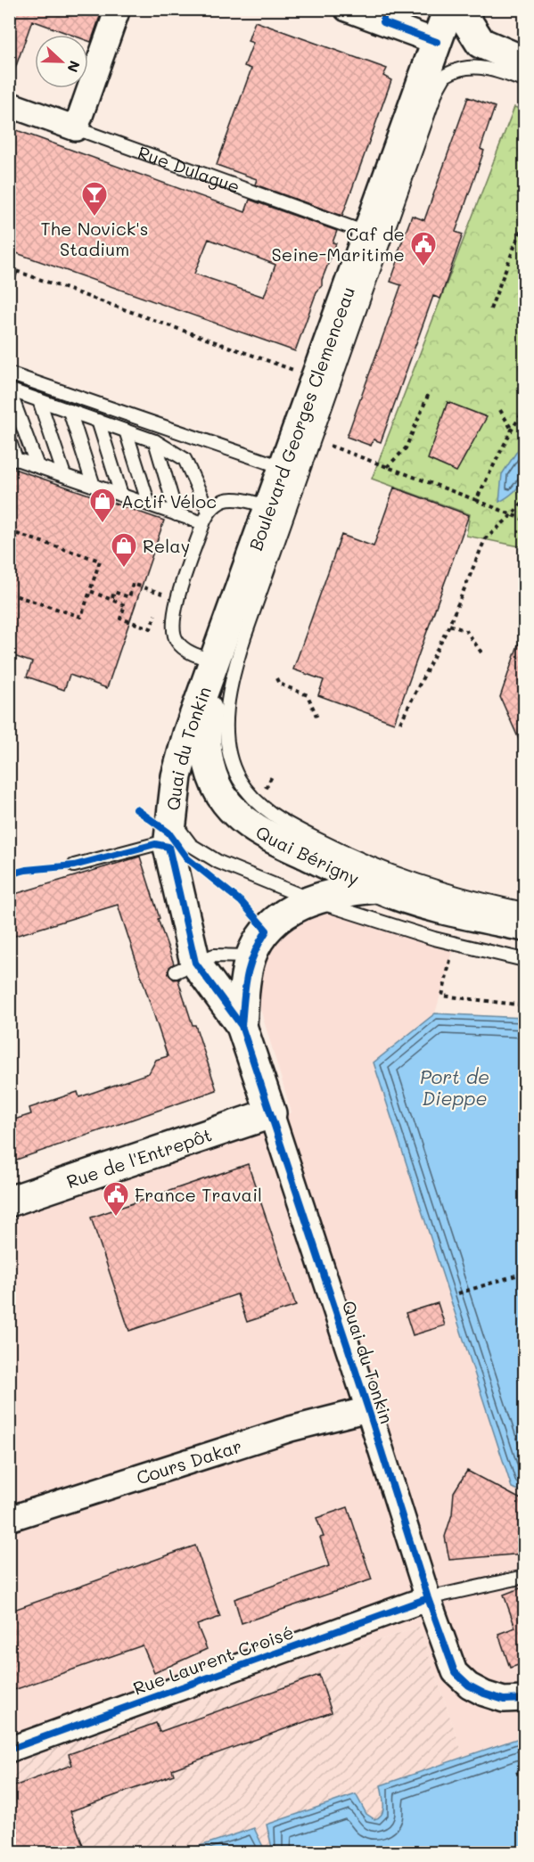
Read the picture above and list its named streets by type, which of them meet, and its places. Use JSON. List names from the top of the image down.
{
  "streets": {
    "main road": [
      "Boulevard Georges Clemenceau",
      "Quai du Tonkin",
      "Quai Bérigny",
      "Rue de l'Entrepôt"
    ],
    "street": ["Rue Dulague", "Cours Dakar", "Rue Laurent Croisé"]
  },
  "crossings": [
    ["Rue Dulague", "Boulevard Georges Clemenceau"],
    ["Boulevard Georges Clemenceau", "Quai du Tonkin"],
    ["Boulevard Georges Clemenceau", "Quai Bérigny"],
    ["Quai du Tonkin", "Quai Bérigny"],
    ["Quai du Tonkin", "Rue de l'Entrepôt"],
    ["Quai du Tonkin", "Cours Dakar"],
    ["Quai du Tonkin", "Rue Laurent Croisé"]
  ],
  "water": ["Port de Dieppe"],
  "places": {
    "bar": ["The Novick's Stadium"],
    "public building": ["Caf de Seine-Maritime", "France Travail"],
    "shop": ["Actif Véloc", "Relay"]
  },
  "north": "right"
}
